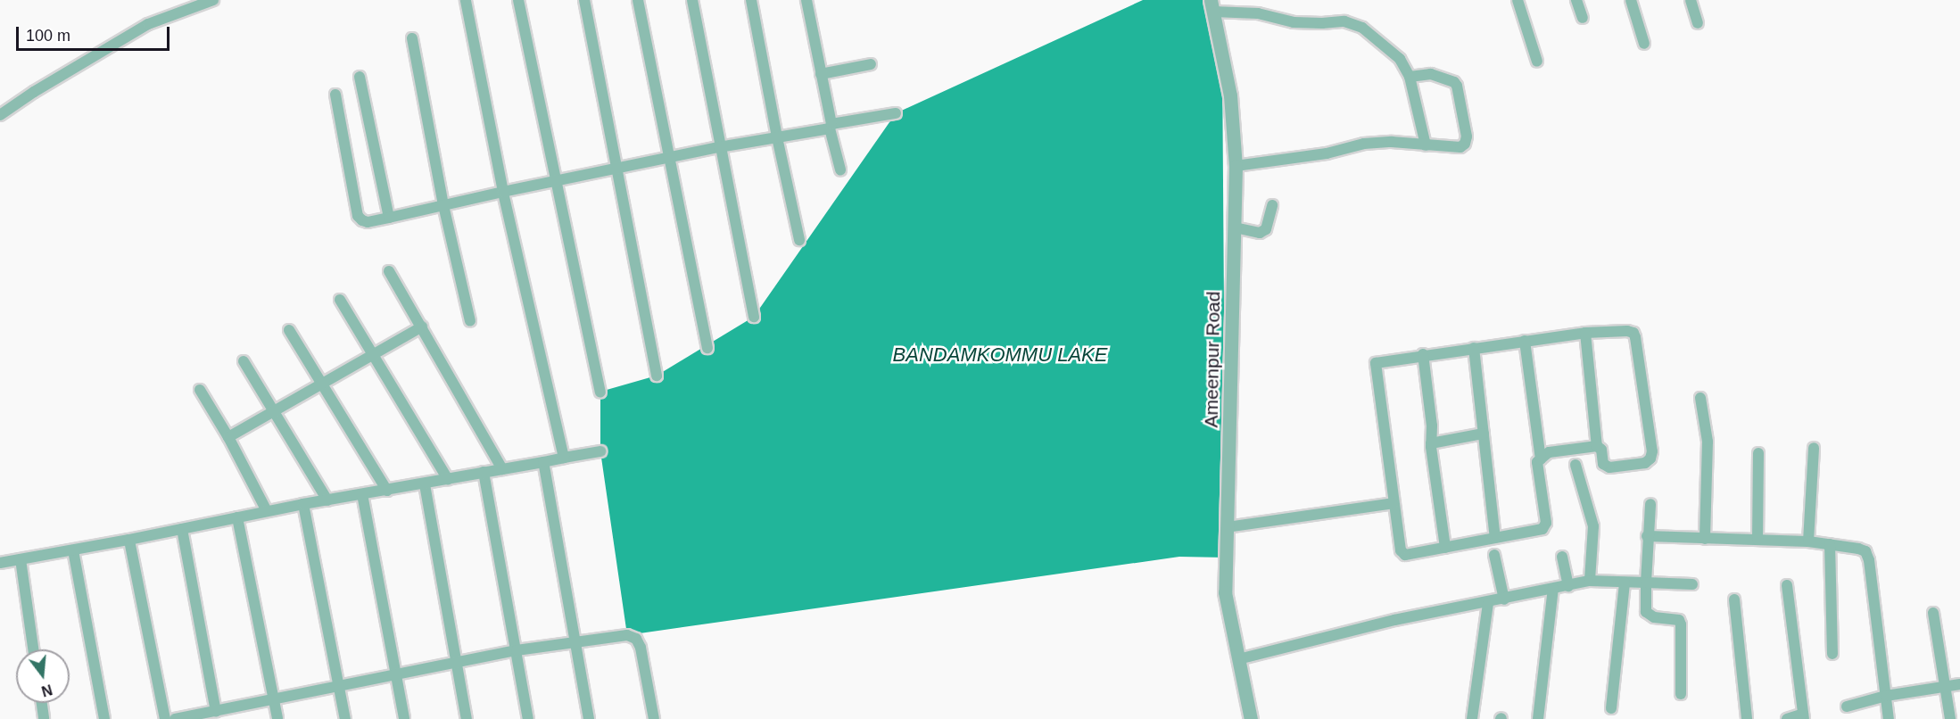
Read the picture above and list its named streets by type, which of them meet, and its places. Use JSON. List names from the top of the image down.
{
  "streets": {
    "street": ["Ameenpur Road"]
  },
  "water": ["BANDAMKOMMU LAKE"],
  "scale_bar": "100 m",
  "north": "bottom"
}
